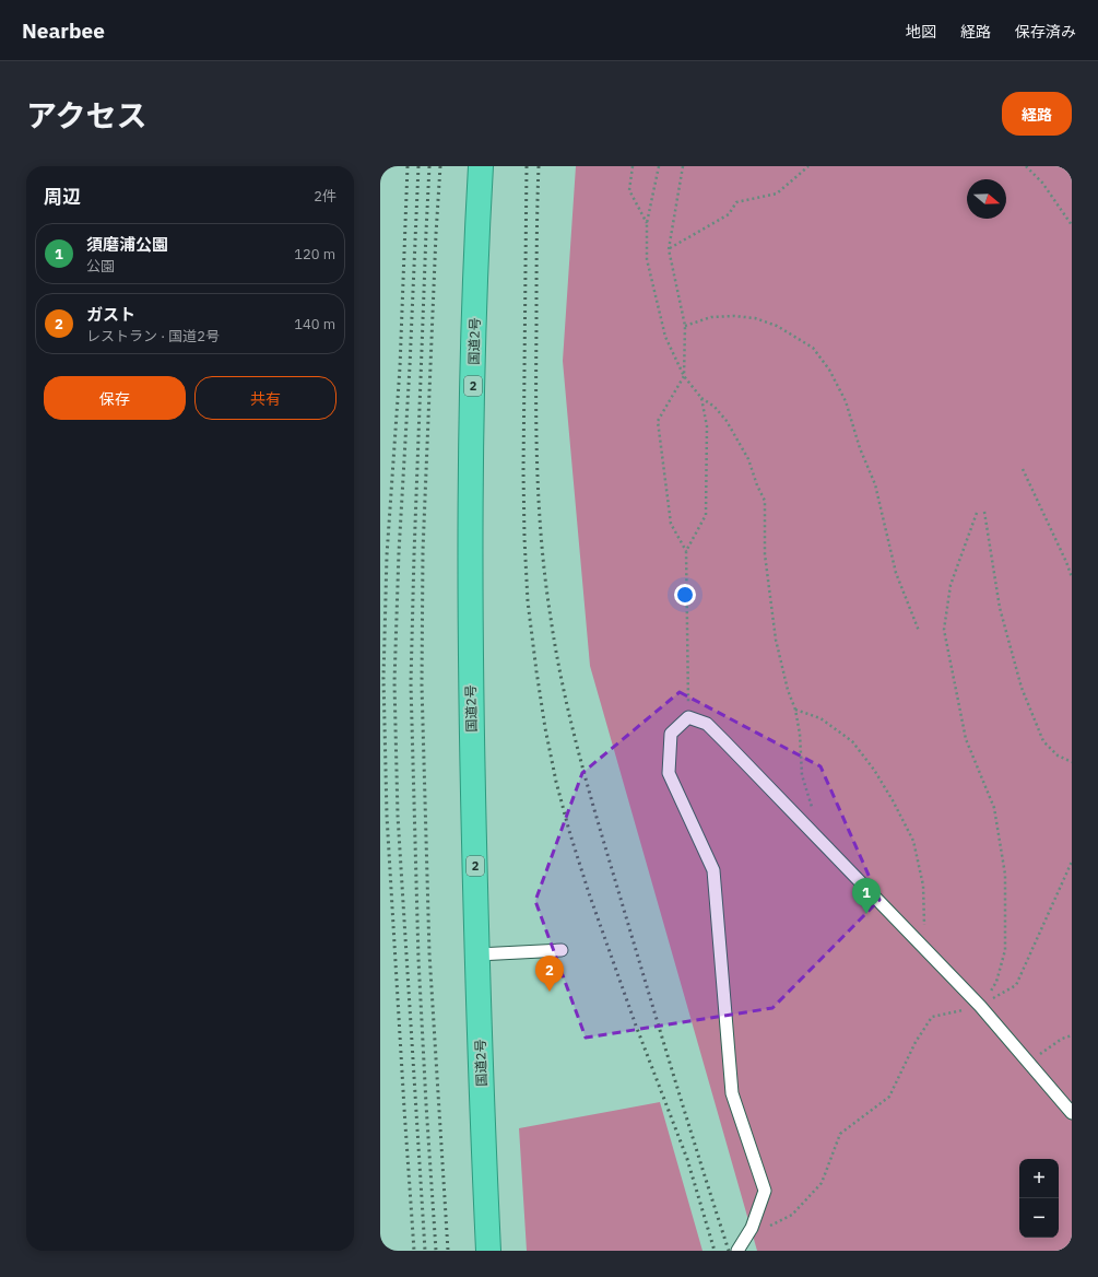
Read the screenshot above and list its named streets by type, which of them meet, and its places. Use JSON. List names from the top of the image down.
{
  "streets": {
    "highway": ["国道2号", "2"]
  },
  "north": "right",
  "page": {
    "header": "Nearbee",
    "nav": ["地図", "経路", "保存済み"],
    "title": "アクセス",
    "buttons": [
      "経路",
      ["保存", "共有"]
    ],
    "heading": ["周辺", "2件"],
    "list": [
      {
        "mark": "1",
        "name": "須磨浦公園",
        "note": "公園",
        "value": "120 m"
      },
      {
        "mark": "2",
        "name": "ガスト",
        "note": "レストラン · 国道2号",
        "value": "140 m"
      }
    ],
    "pins": ["1", "2"],
    "map_buttons": ["+", "−"]
  }
}
